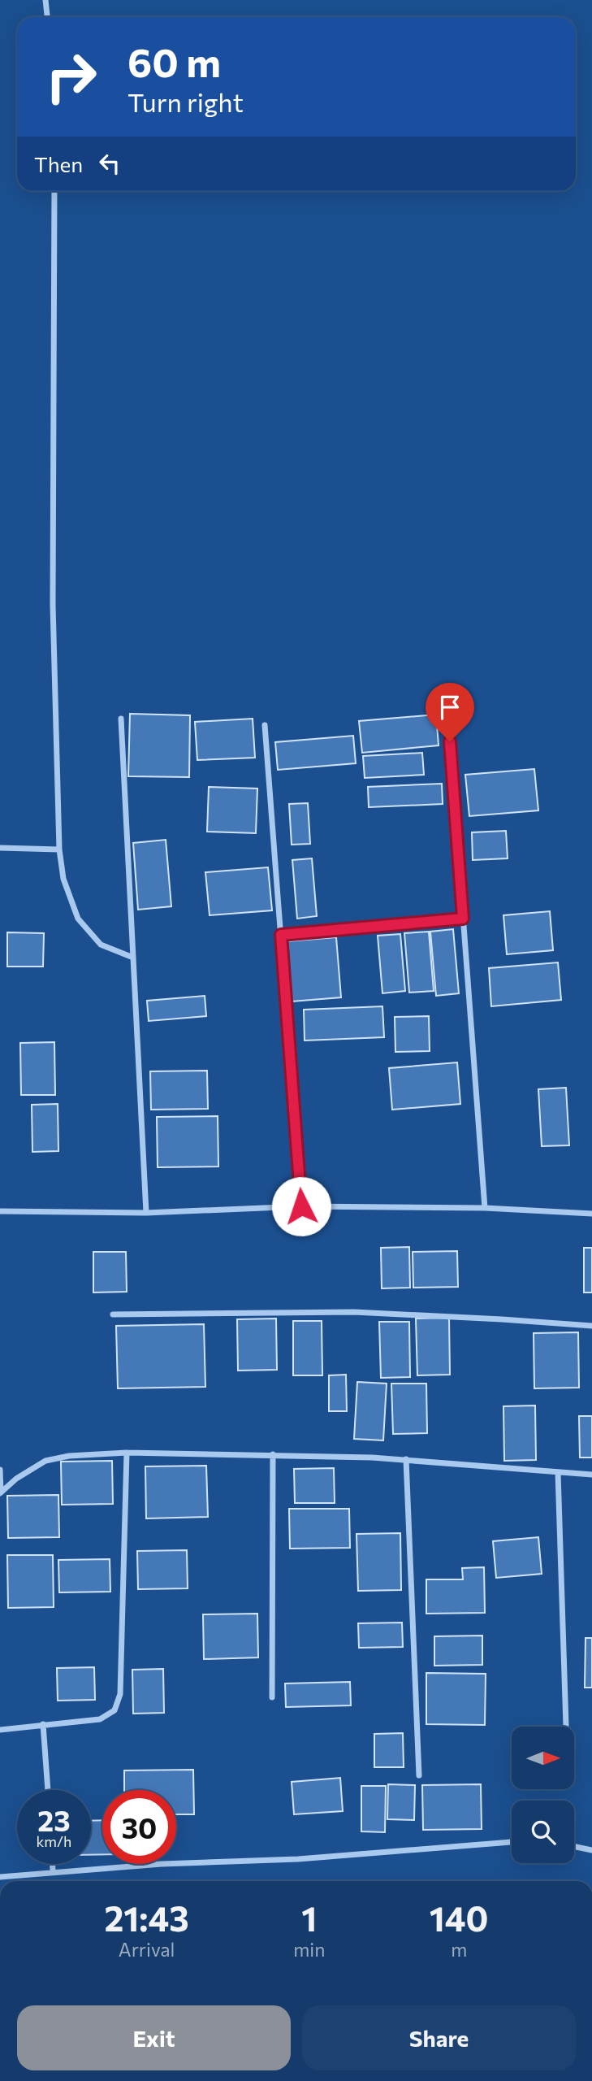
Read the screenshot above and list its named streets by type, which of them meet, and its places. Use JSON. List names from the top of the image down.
{
  "north": "right",
  "page": {
    "turn": ["60 m", "Turn right"],
    "then": "Then",
    "speed": "23 km/h",
    "limit": "30",
    "eta": [
      "21:43",
      "Arrival",
      "1",
      "min",
      "140",
      "m"
    ],
    "buttons": ["Exit", "Share"]
  }
}
